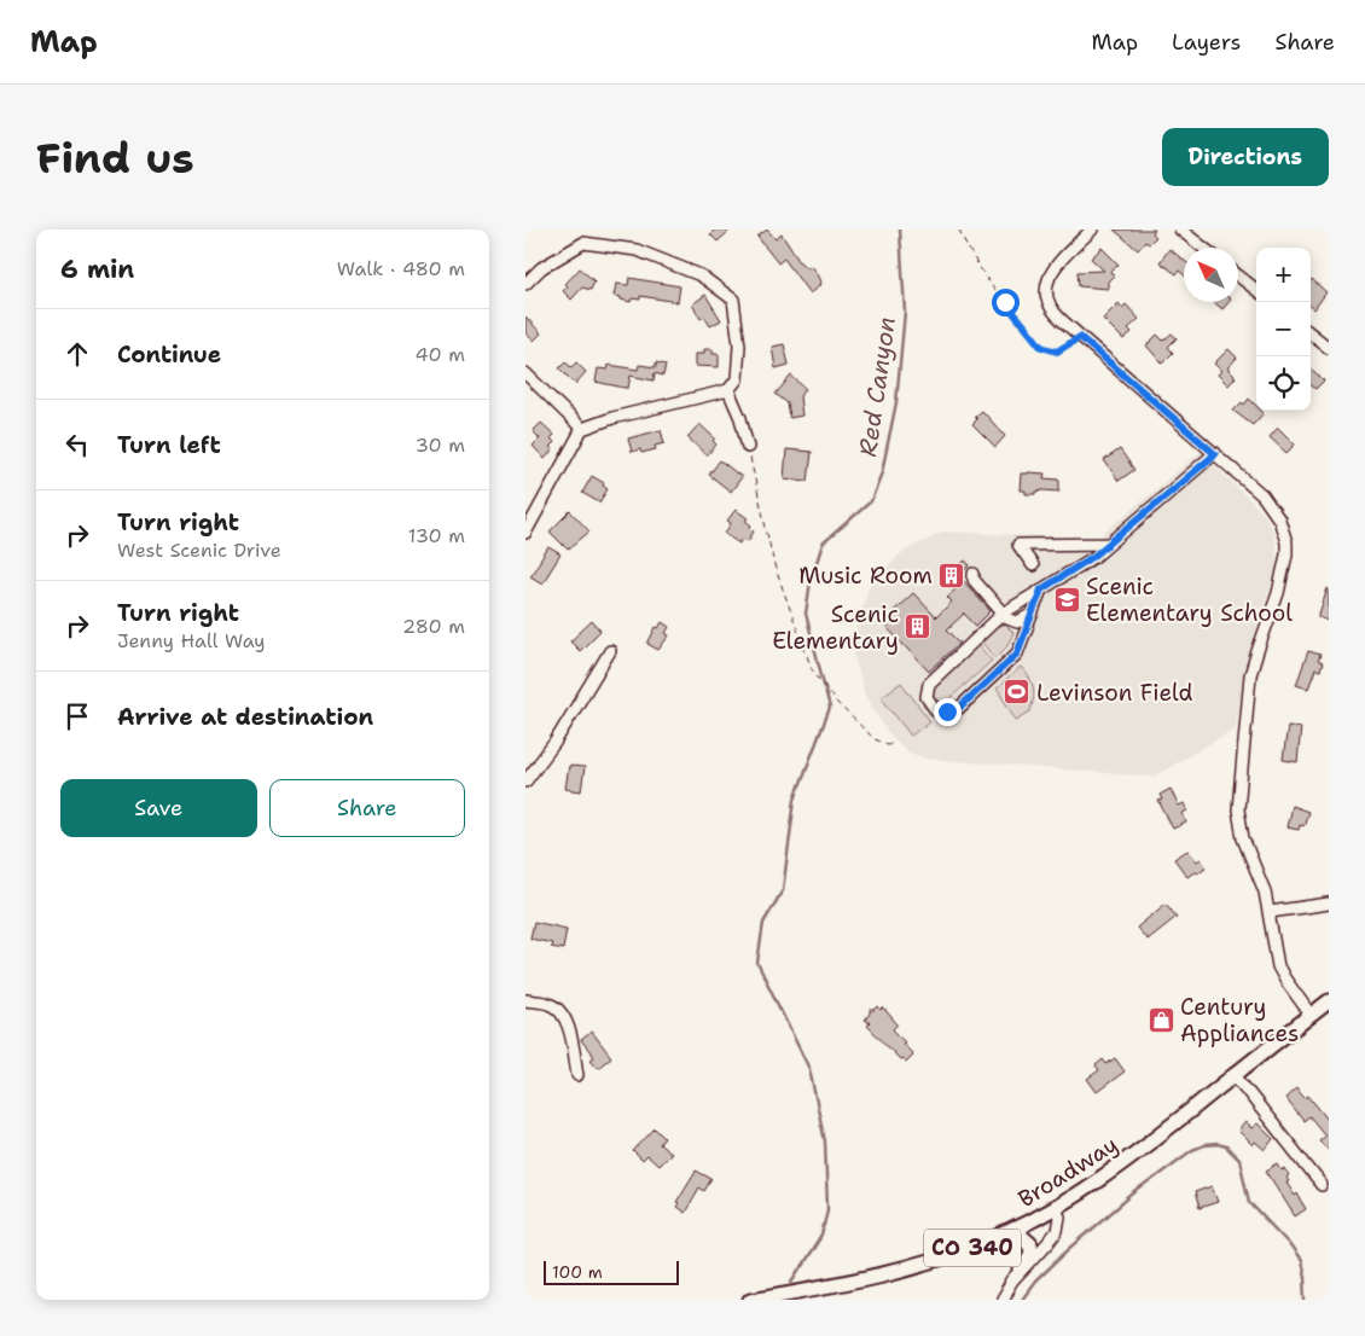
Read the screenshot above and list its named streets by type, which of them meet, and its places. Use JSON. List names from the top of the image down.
{
  "streets": {
    "main road": ["Broadway", "CO 340"]
  },
  "water": ["Red Canyon"],
  "places": {
    "building": ["Music Room", "Scenic Elementary"],
    "school or university": ["Scenic Elementary School"],
    "sports": ["Levinson Field"],
    "shop": ["Century Appliances"]
  },
  "scale_bar": "100 m",
  "north": "top left",
  "page": {
    "header": "Map",
    "nav": ["Map", "Layers", "Share"],
    "buttons": [
      "Directions",
      ["Save", "Share"]
    ],
    "title": "Find us",
    "heading": ["6 min", "Walk · 480 m"],
    "map_buttons": ["+", "−"],
    "list": [
      ["Continue", "40 m"],
      ["Turn left", "30 m"],
      ["Turn right", "West Scenic Drive", "130 m"],
      ["Turn right", "Jenny Hall Way", "280 m"],
      "Arrive at destination"
    ],
    "scale": "100 m"
  }
}
